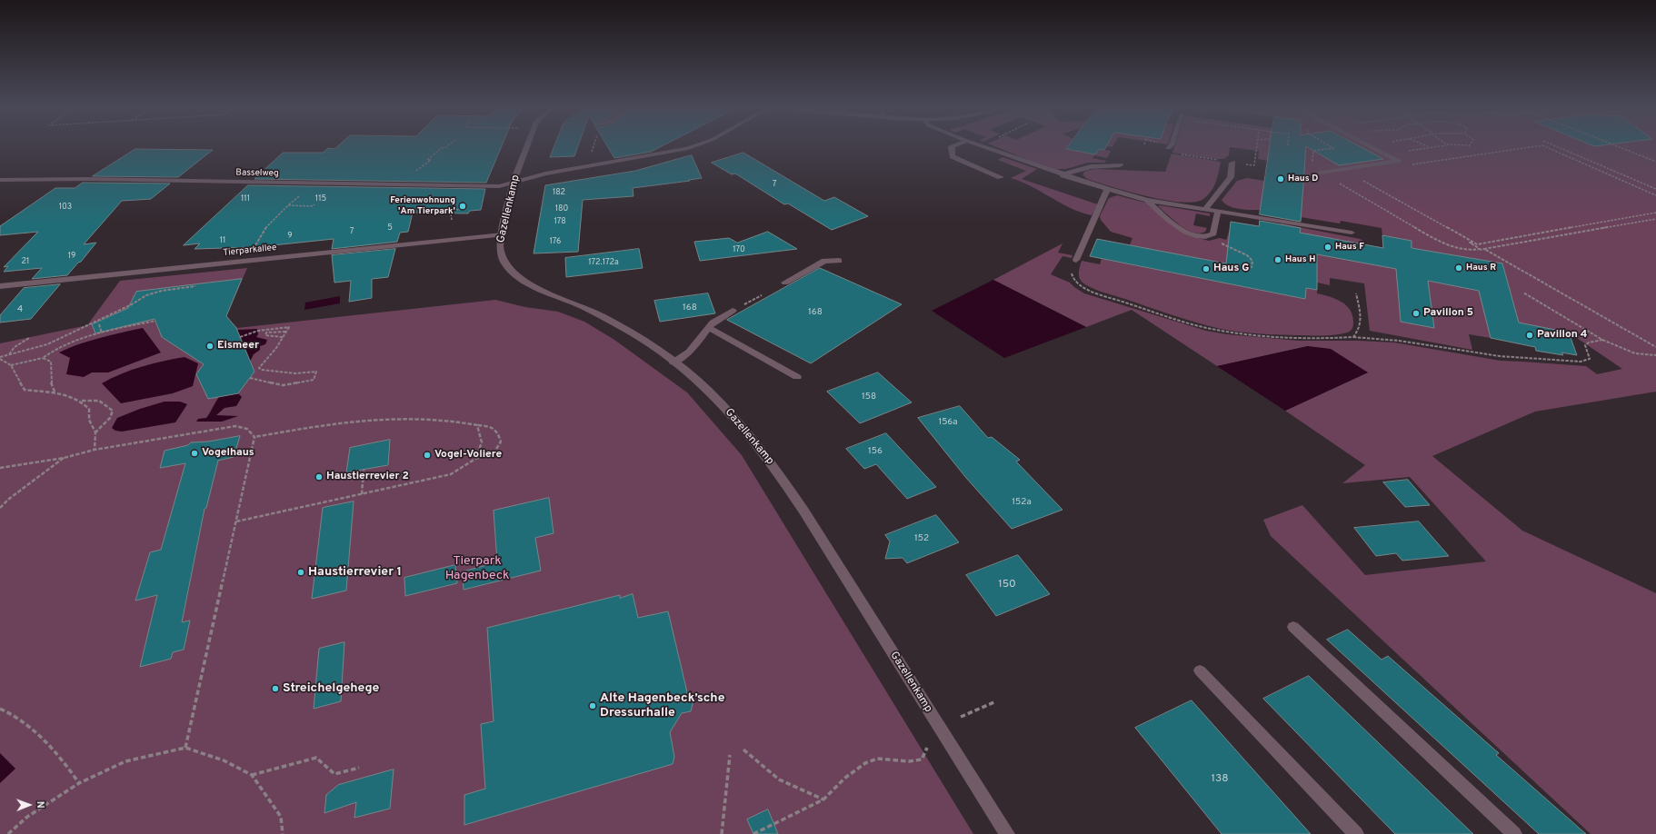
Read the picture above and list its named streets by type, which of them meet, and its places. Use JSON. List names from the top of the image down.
{
  "streets": {
    "street": ["Basselweg", "Gazellenkamp", "Tierparkallee"]
  },
  "crossings": [
    ["Basselweg", "Gazellenkamp"],
    ["Gazellenkamp", "Tierparkallee"]
  ],
  "parks": ["Tierpark Hagenbeck"],
  "places": [
    "Haus D",
    "Ferienwohnung 'Am Tierpark'",
    "Haus F",
    "Haus H",
    "Haus R",
    "Haus G",
    "Pavillon 5",
    "Pavillon 4",
    "Eismeer",
    "Vogelhaus",
    "Vogel-Voliere",
    "Haustierrevier 2",
    "Haustierrevier 1",
    "Streichelgehege",
    "Alte Hagenbeck’sche Dressurhalle"
  ],
  "house_numbers": [
    "7",
    "182",
    "111",
    "115",
    "103",
    "180",
    "178",
    "5",
    "7",
    "9",
    "11",
    "176",
    "170",
    "19",
    "21",
    "172.172a",
    "168",
    "4",
    "168",
    "158",
    "156a",
    "156",
    "152a",
    "152",
    "150",
    "138"
  ],
  "north": "right"
}
